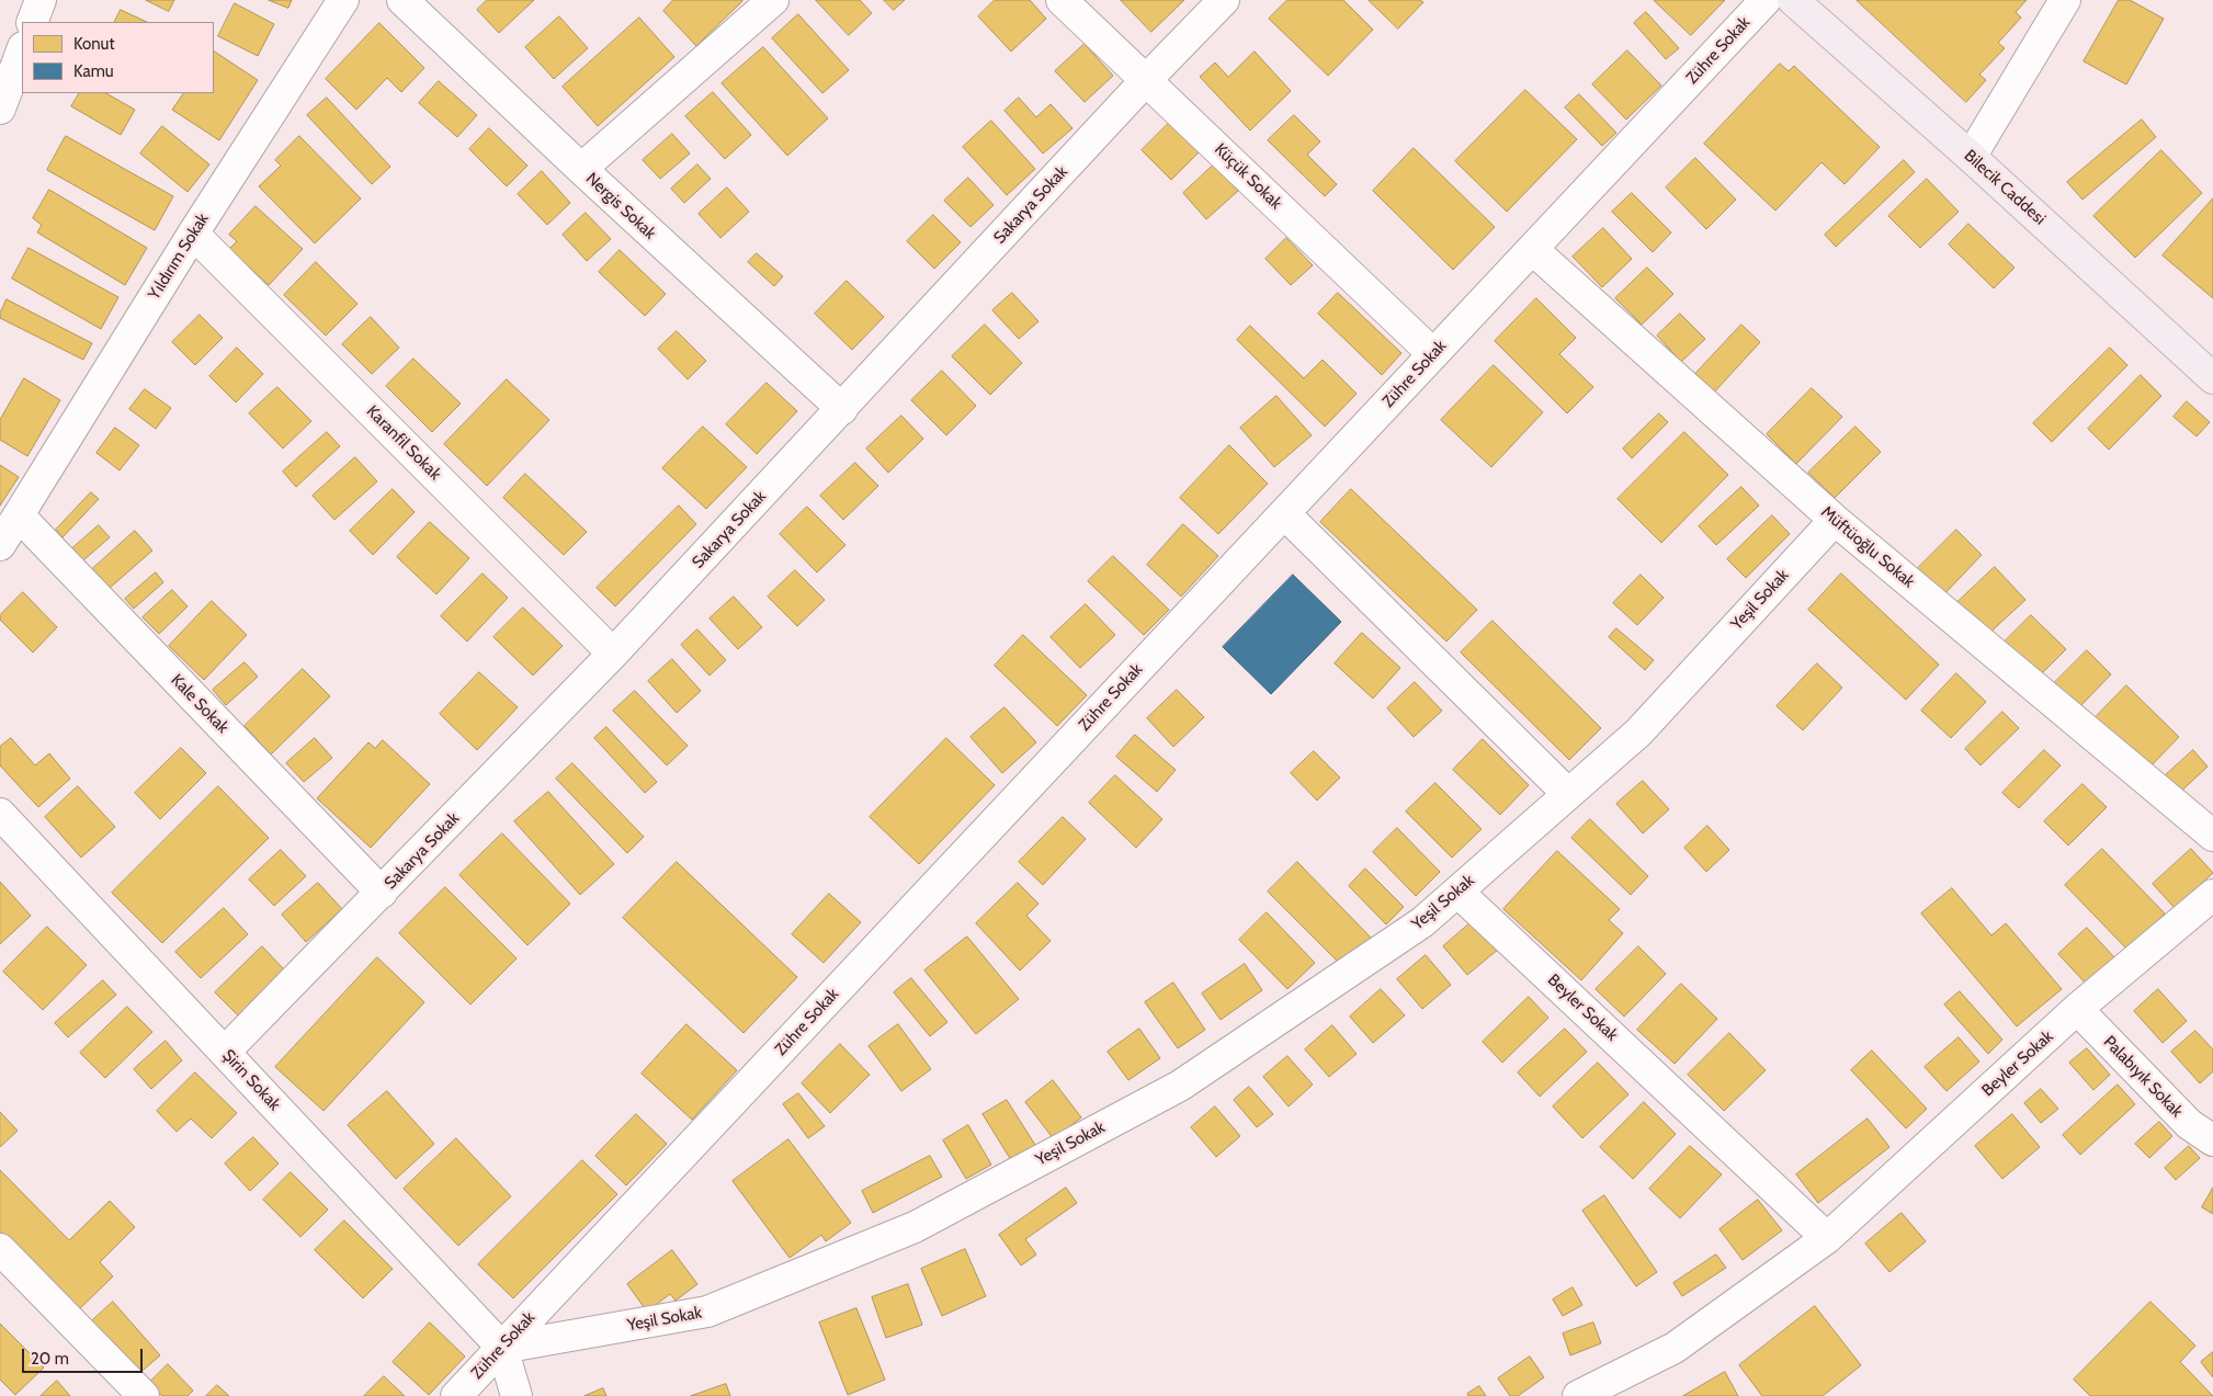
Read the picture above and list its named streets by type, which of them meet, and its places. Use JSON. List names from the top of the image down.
{
  "streets": {
    "main road": ["Bilecik Caddesi"],
    "street": [
      "Zühre Sokak",
      "Küçük Sokak",
      "Sakarya Sokak",
      "Nergis Sokak",
      "Yıldırım Sokak",
      "Karanfil Sokak",
      "Müftüoğlu Sokak",
      "Yeşil Sokak",
      "Kale Sokak",
      "Beyler Sokak",
      "Palabıyık Sokak",
      "Şirin Sokak"
    ]
  },
  "crossings": [
    ["Zühre Sokak", "Küçük Sokak"],
    ["Zühre Sokak", "Müftüoğlu Sokak"],
    ["Zühre Sokak", "Yeşil Sokak"],
    ["Zühre Sokak", "Şirin Sokak"],
    ["Küçük Sokak", "Sakarya Sokak"],
    ["Sakarya Sokak", "Nergis Sokak"],
    ["Sakarya Sokak", "Karanfil Sokak"],
    ["Sakarya Sokak", "Kale Sokak"],
    ["Sakarya Sokak", "Şirin Sokak"],
    ["Yıldırım Sokak", "Karanfil Sokak"],
    ["Yıldırım Sokak", "Kale Sokak"],
    ["Müftüoğlu Sokak", "Yeşil Sokak"],
    ["Yeşil Sokak", "Beyler Sokak"],
    ["Yeşil Sokak", "Şirin Sokak"],
    ["Beyler Sokak", "Palabıyık Sokak"]
  ],
  "legend": ["Konut", "Kamu"],
  "scale_bar": "20 m"
}
